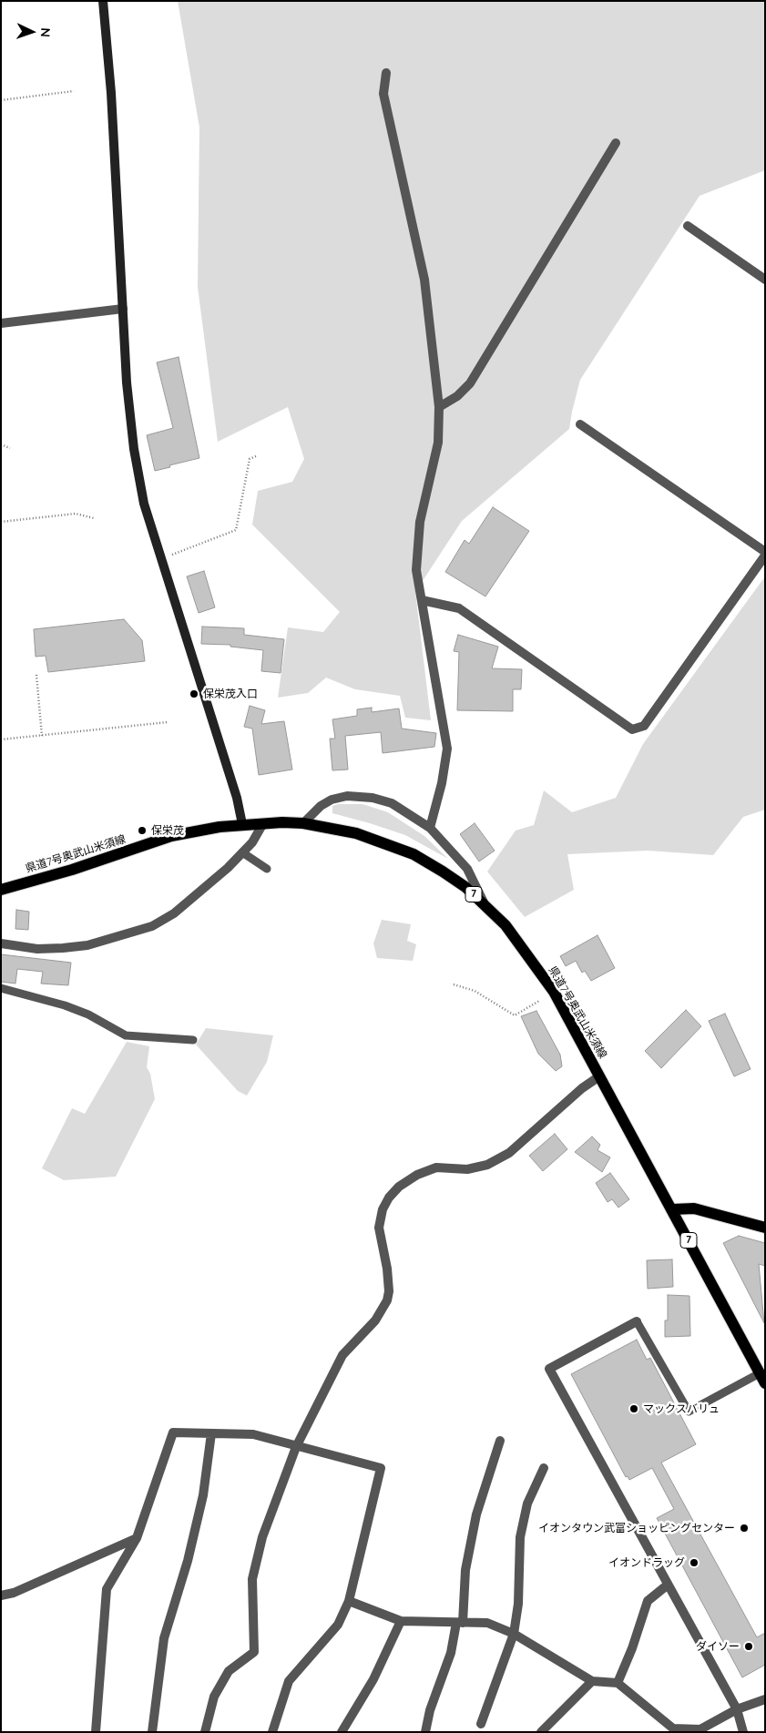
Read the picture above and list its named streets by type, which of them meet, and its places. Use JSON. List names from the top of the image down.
{
  "streets": {
    "main road": ["県道7号奥武山米須線", "7"]
  },
  "places": [
    "保栄茂入口",
    "保栄茂",
    "マックスバリュ",
    "イオンタウン武富ショッピングセンター",
    "イオンドラッグ",
    "ダイソー"
  ],
  "north": "right"
}
